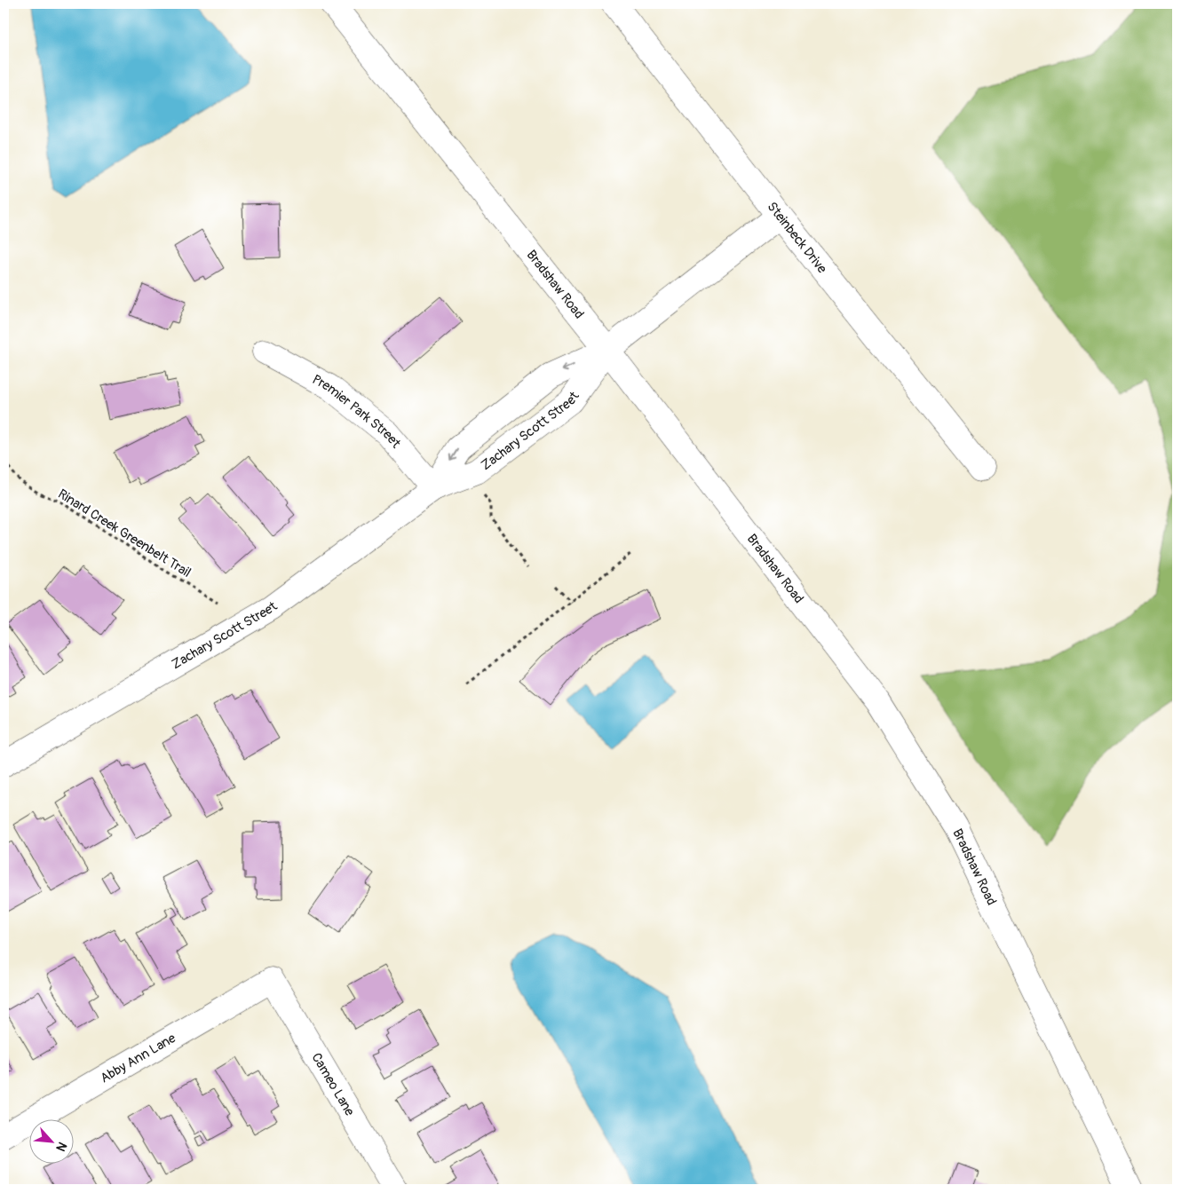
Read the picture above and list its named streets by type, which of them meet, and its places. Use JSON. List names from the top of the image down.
{
  "streets": {
    "street": [
      "Steinbeck Drive",
      "Bradshaw Road",
      "Premier Park Street",
      "Zachary Scott Street",
      "Abby Ann Lane",
      "Cameo Lane"
    ],
    "path": ["Rinard Creek Greenbelt Trail"]
  },
  "crossings": [
    ["Steinbeck Drive", "Zachary Scott Street"],
    ["Bradshaw Road", "Zachary Scott Street"],
    ["Premier Park Street", "Zachary Scott Street"],
    ["Abby Ann Lane", "Cameo Lane"]
  ],
  "north": "bottom right"
}
